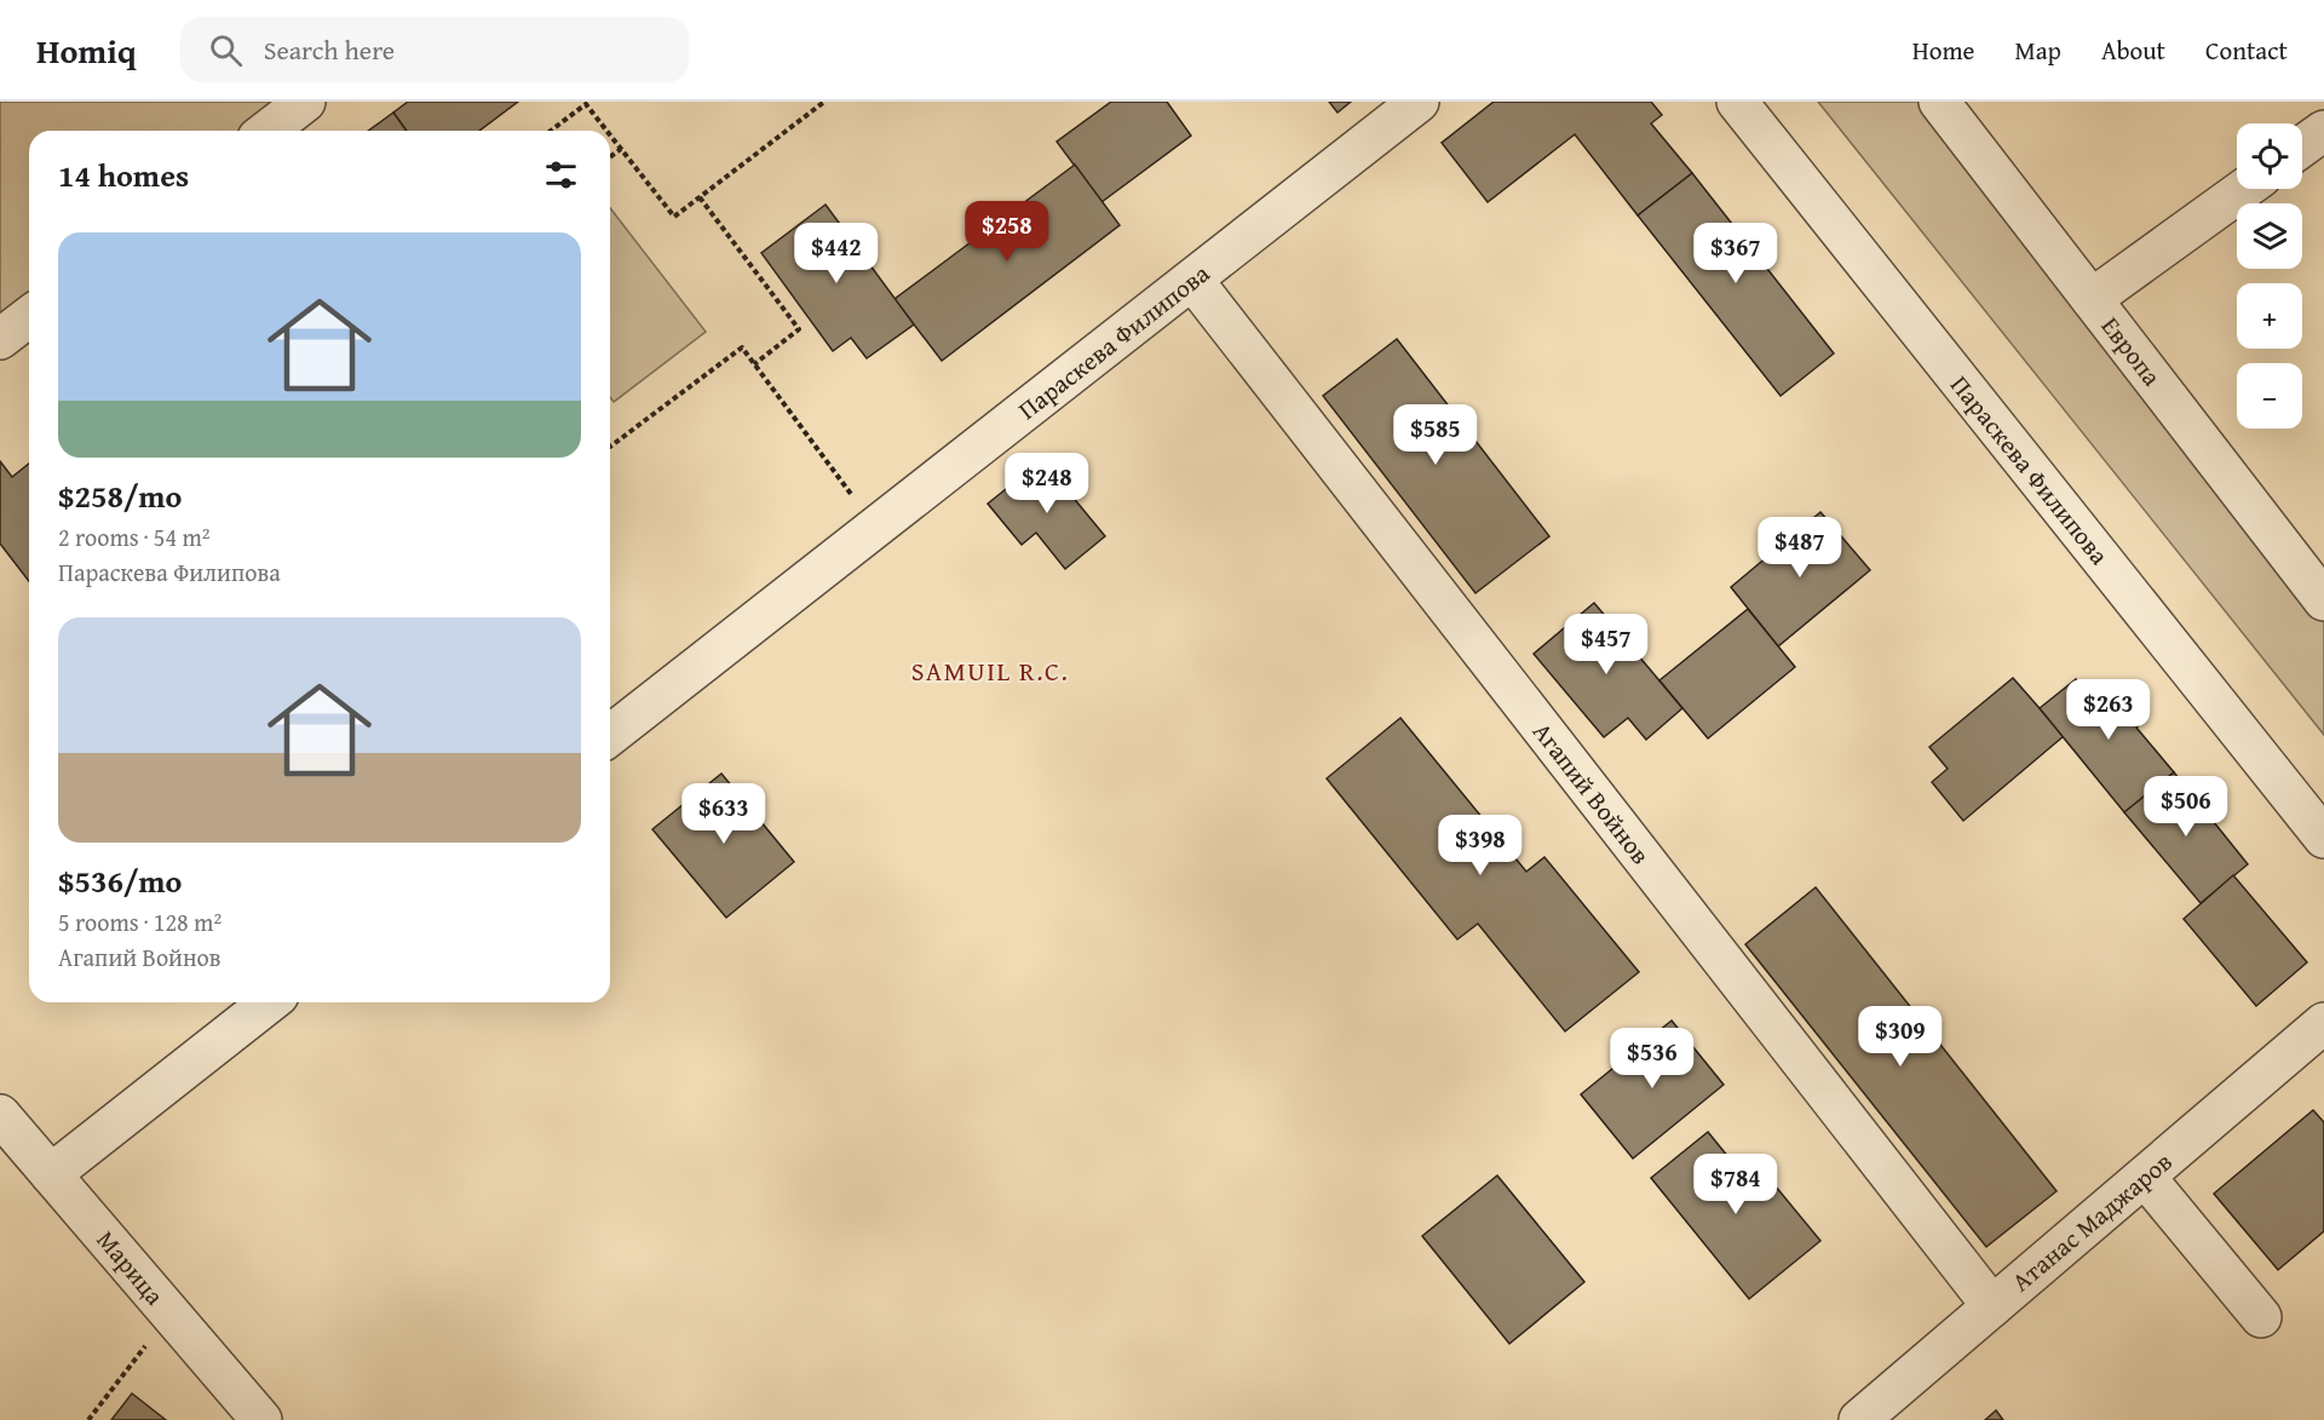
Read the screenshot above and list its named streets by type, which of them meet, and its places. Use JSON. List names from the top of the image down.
{
  "streets": {
    "street": [
      "Параскева Филипова",
      "Европа",
      "Агапий Войнов",
      "Атанас Маджаров",
      "Марица"
    ]
  },
  "crossings": [
    ["Параскева Филипова", "Агапий Войнов"],
    ["Агапий Войнов", "Атанас Маджаров"]
  ],
  "districts": ["SAMUIL R.C."],
  "page": {
    "header": "Homiq",
    "search": "Search here",
    "nav": [
      "Home",
      "Map",
      "About",
      "Contact"
    ],
    "map_buttons": ["+", "−"],
    "heading": "14 homes",
    "price": [
      "$258",
      "$442",
      "$367",
      "$585",
      "$248",
      "$487",
      "$457",
      "$263",
      "$506",
      "$633",
      "$398",
      "$309",
      "$536",
      "$784"
    ],
    "list": [
      {
        "name": "$258/mo",
        "note": "2 rooms · 54 m² · Параскева Филипова"
      },
      {
        "name": "$536/mo",
        "note": "5 rooms · 128 m² · Агапий Войнов"
      }
    ]
  }
}
